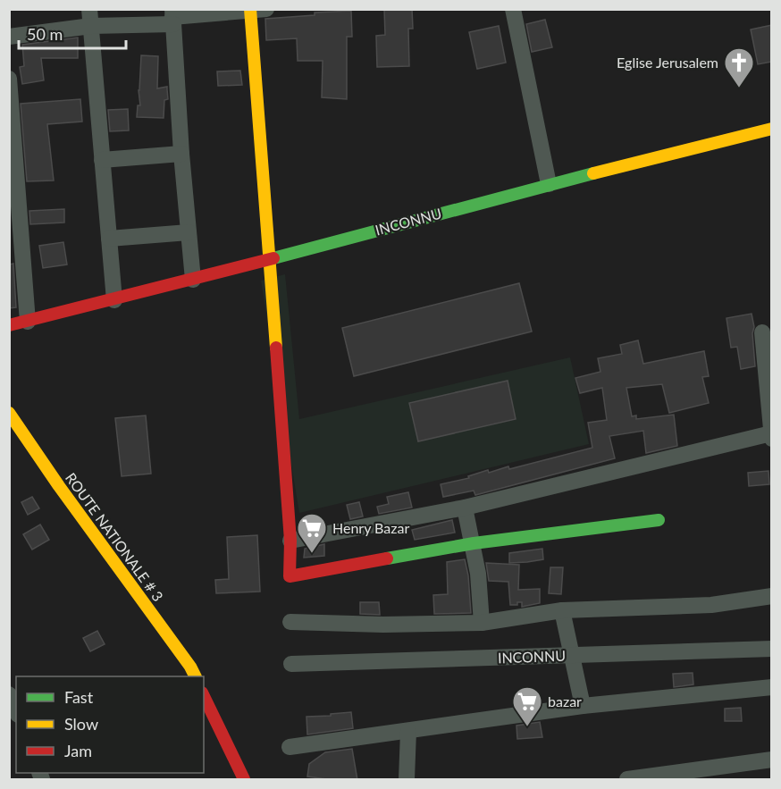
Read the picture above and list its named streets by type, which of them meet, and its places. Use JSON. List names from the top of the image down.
{
  "streets": {
    "street": ["INCONNU", "ROUTE NATIONALE # 3"]
  },
  "places": {
    "church": ["Eglise Jerusalem"],
    "supermarket": ["Henry Bazar", "bazar"]
  },
  "legend": ["Fast", "Slow", "Jam"],
  "scale_bar": "50 m"
}
